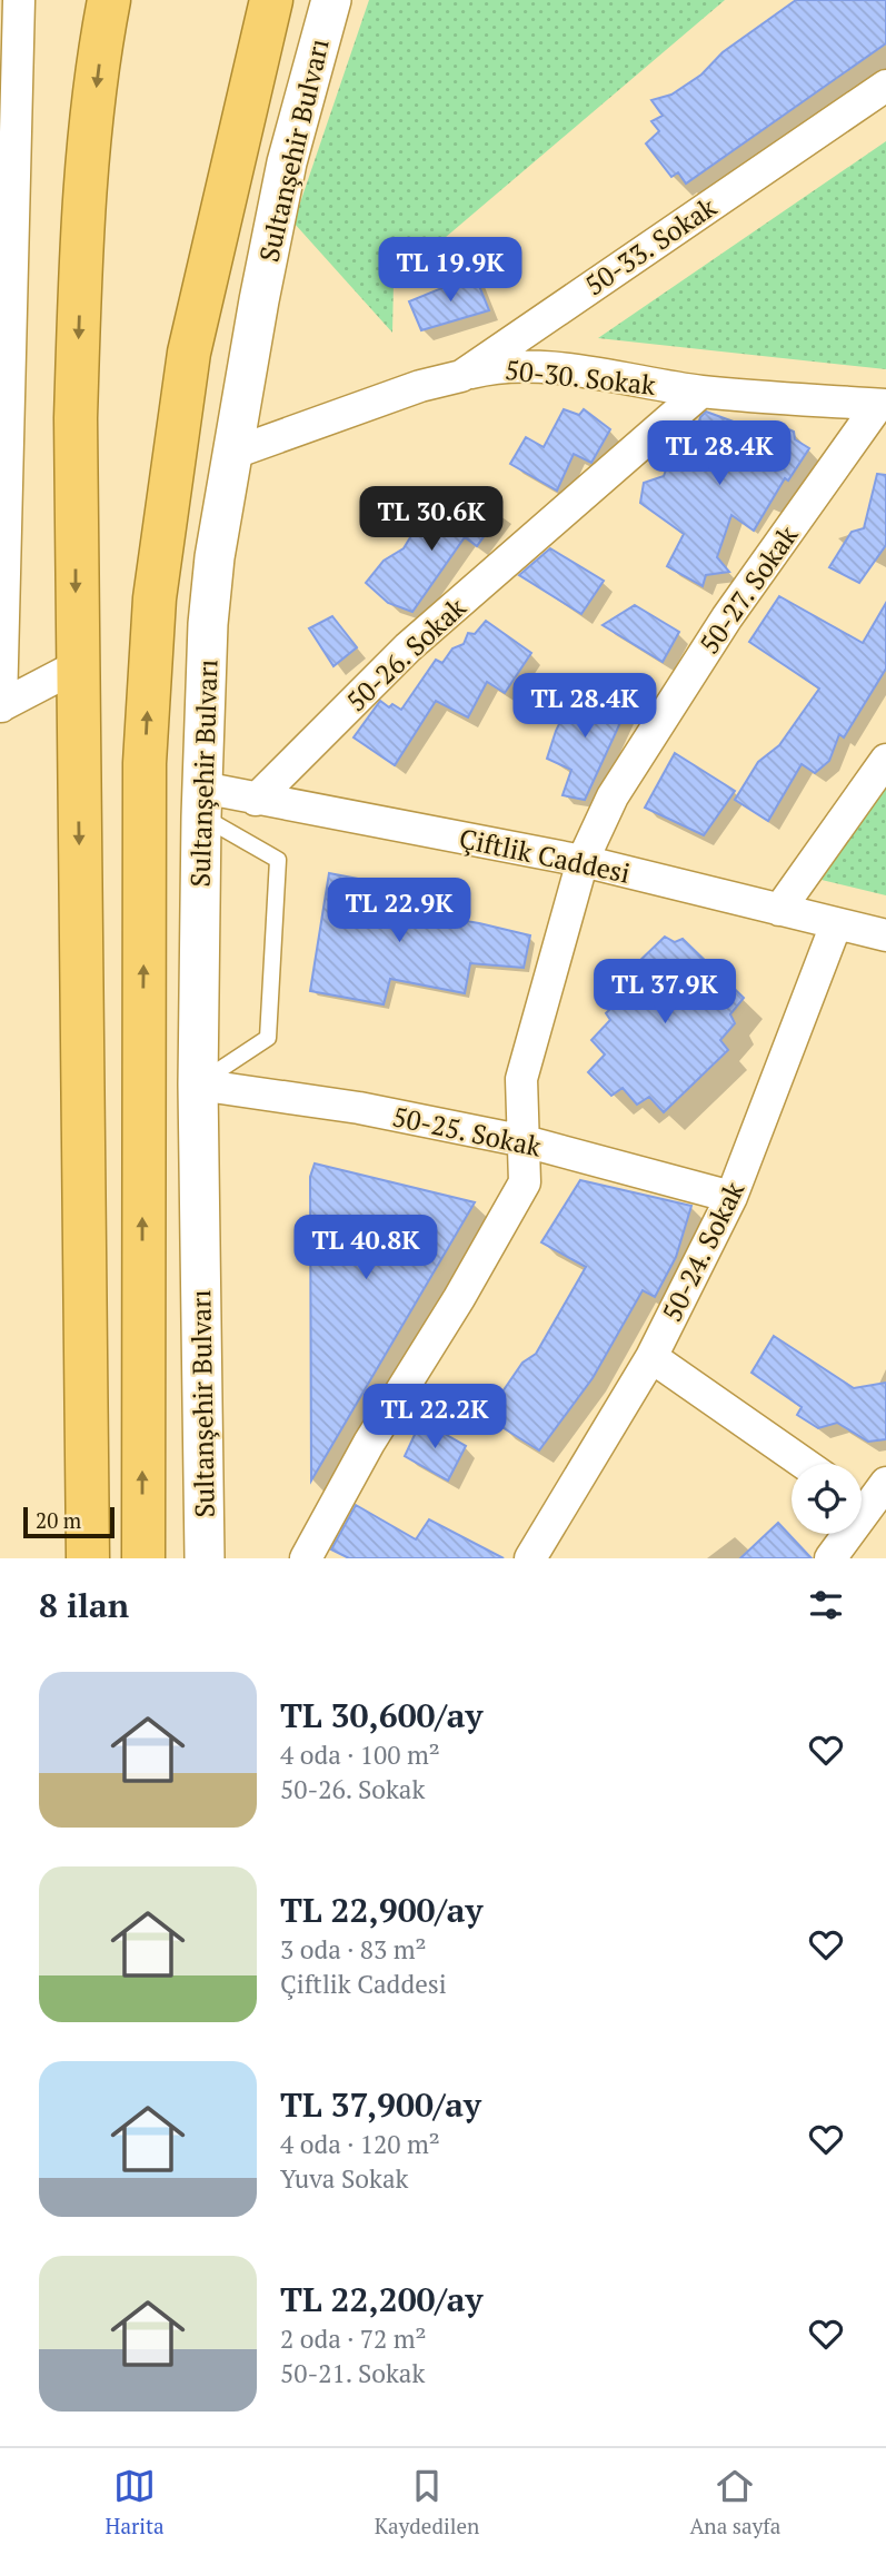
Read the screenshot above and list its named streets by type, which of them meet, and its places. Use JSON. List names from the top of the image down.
{
  "streets": {
    "highway": ["Sultanşehir Bulvarı"],
    "street": [
      "50-33. Sokak",
      "50-30. Sokak",
      "50-27. Sokak",
      "50-26. Sokak",
      "Çiftlik Caddesi",
      "50-25. Sokak",
      "50-24. Sokak"
    ]
  },
  "crossings": [
    ["Sultanşehir Bulvarı", "50-33. Sokak"],
    ["Sultanşehir Bulvarı", "Çiftlik Caddesi"],
    ["Sultanşehir Bulvarı", "50-25. Sokak"],
    ["50-33. Sokak", "50-30. Sokak"],
    ["50-30. Sokak", "50-27. Sokak"],
    ["50-30. Sokak", "50-26. Sokak"],
    ["50-27. Sokak", "Çiftlik Caddesi"],
    ["50-27. Sokak", "50-25. Sokak"],
    ["50-26. Sokak", "Çiftlik Caddesi"],
    ["Çiftlik Caddesi", "50-24. Sokak"],
    ["50-25. Sokak", "50-24. Sokak"]
  ],
  "scale_bar": "20 m",
  "page": {
    "price": [
      "TL 19.9K",
      "TL 28.4K",
      "TL 30.6K",
      "TL 28.4K",
      "TL 22.9K",
      "TL 37.9K",
      "TL 40.8K",
      "TL 22.2K"
    ],
    "scale": "20 m",
    "heading": "8 ilan",
    "list": [
      {
        "name": "TL 30,600/ay",
        "note": "4 oda · 100 m² · 50-26. Sokak"
      },
      {
        "name": "TL 22,900/ay",
        "note": "3 oda · 83 m² · Çiftlik Caddesi"
      },
      {
        "name": "TL 37,900/ay",
        "note": "4 oda · 120 m² · Yuva Sokak"
      },
      {
        "name": "TL 22,200/ay",
        "note": "2 oda · 72 m² · 50-21. Sokak"
      }
    ],
    "tabs": ["Harita", "Kaydedilen", "Ana sayfa"]
  }
}
